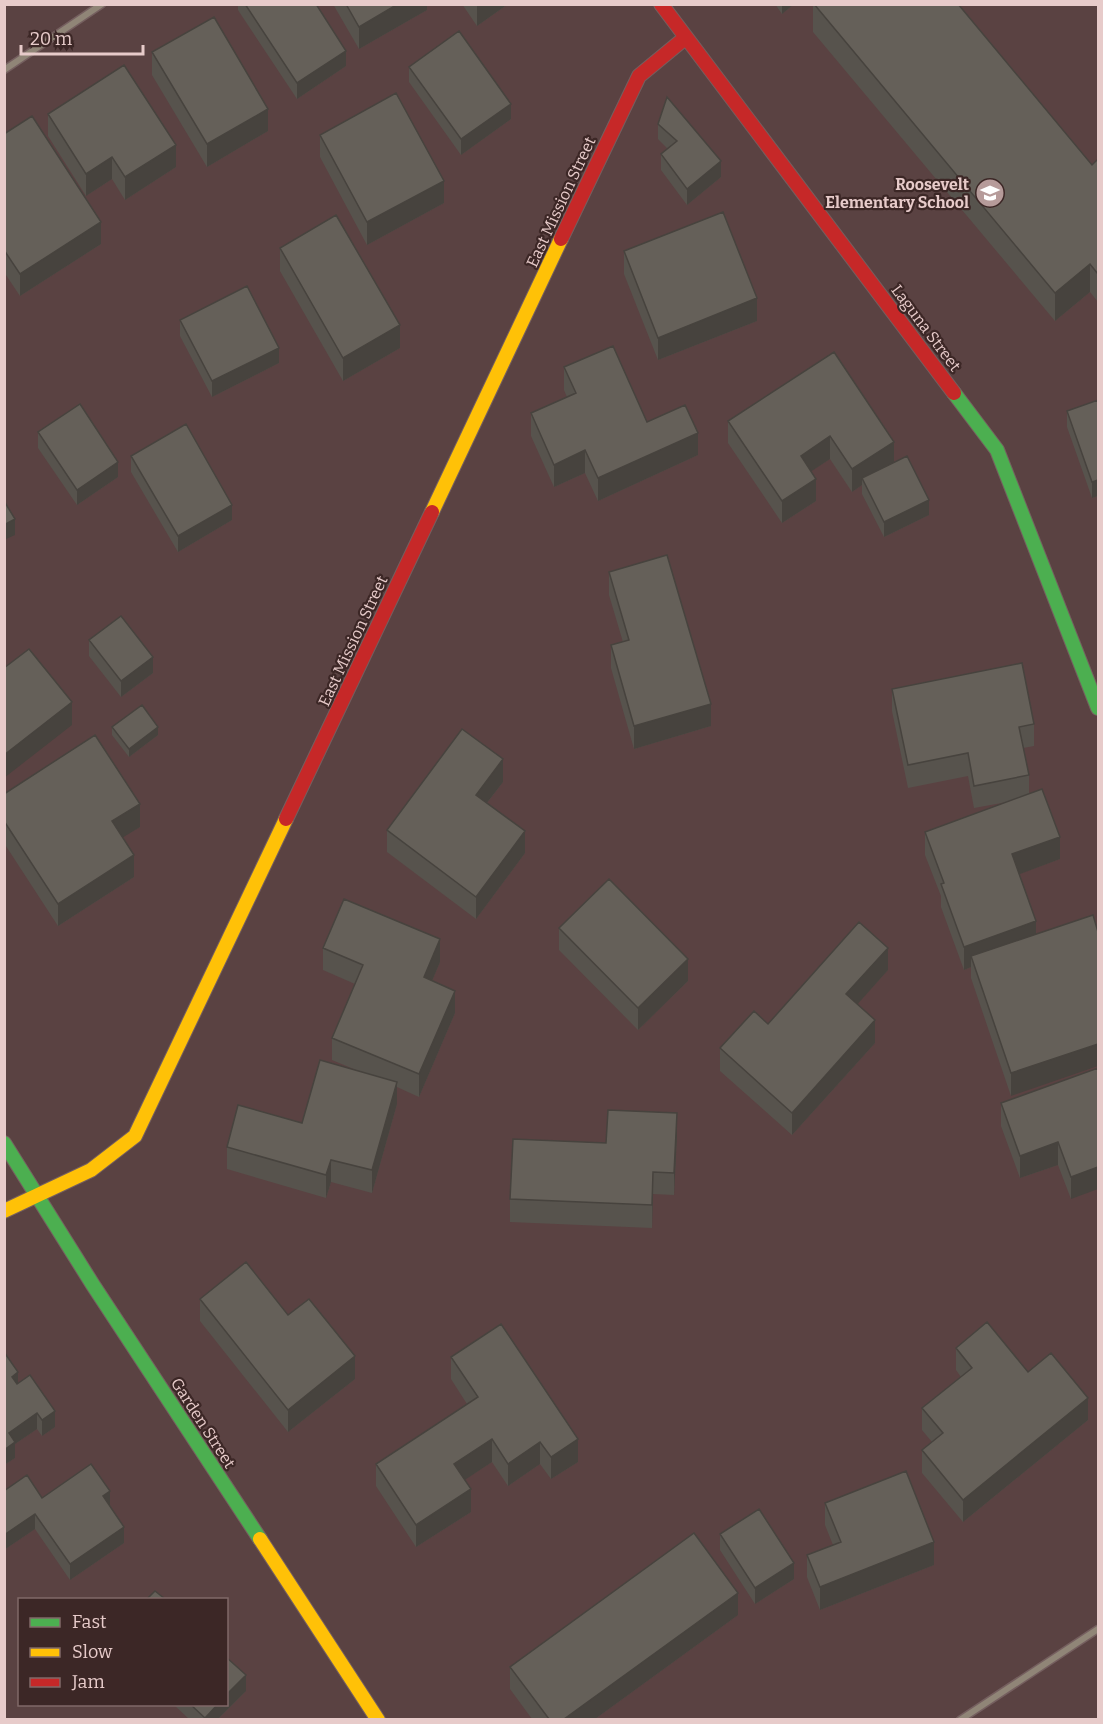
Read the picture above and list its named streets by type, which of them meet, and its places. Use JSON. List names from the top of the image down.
{
  "streets": {
    "street": ["East Mission Street", "Laguna Street", "Garden Street"]
  },
  "crossings": [
    ["East Mission Street", "Laguna Street"],
    ["East Mission Street", "Garden Street"]
  ],
  "places": {
    "school or university": ["Roosevelt Elementary School"]
  },
  "legend": ["Fast", "Slow", "Jam"],
  "scale_bar": "20 m"
}
